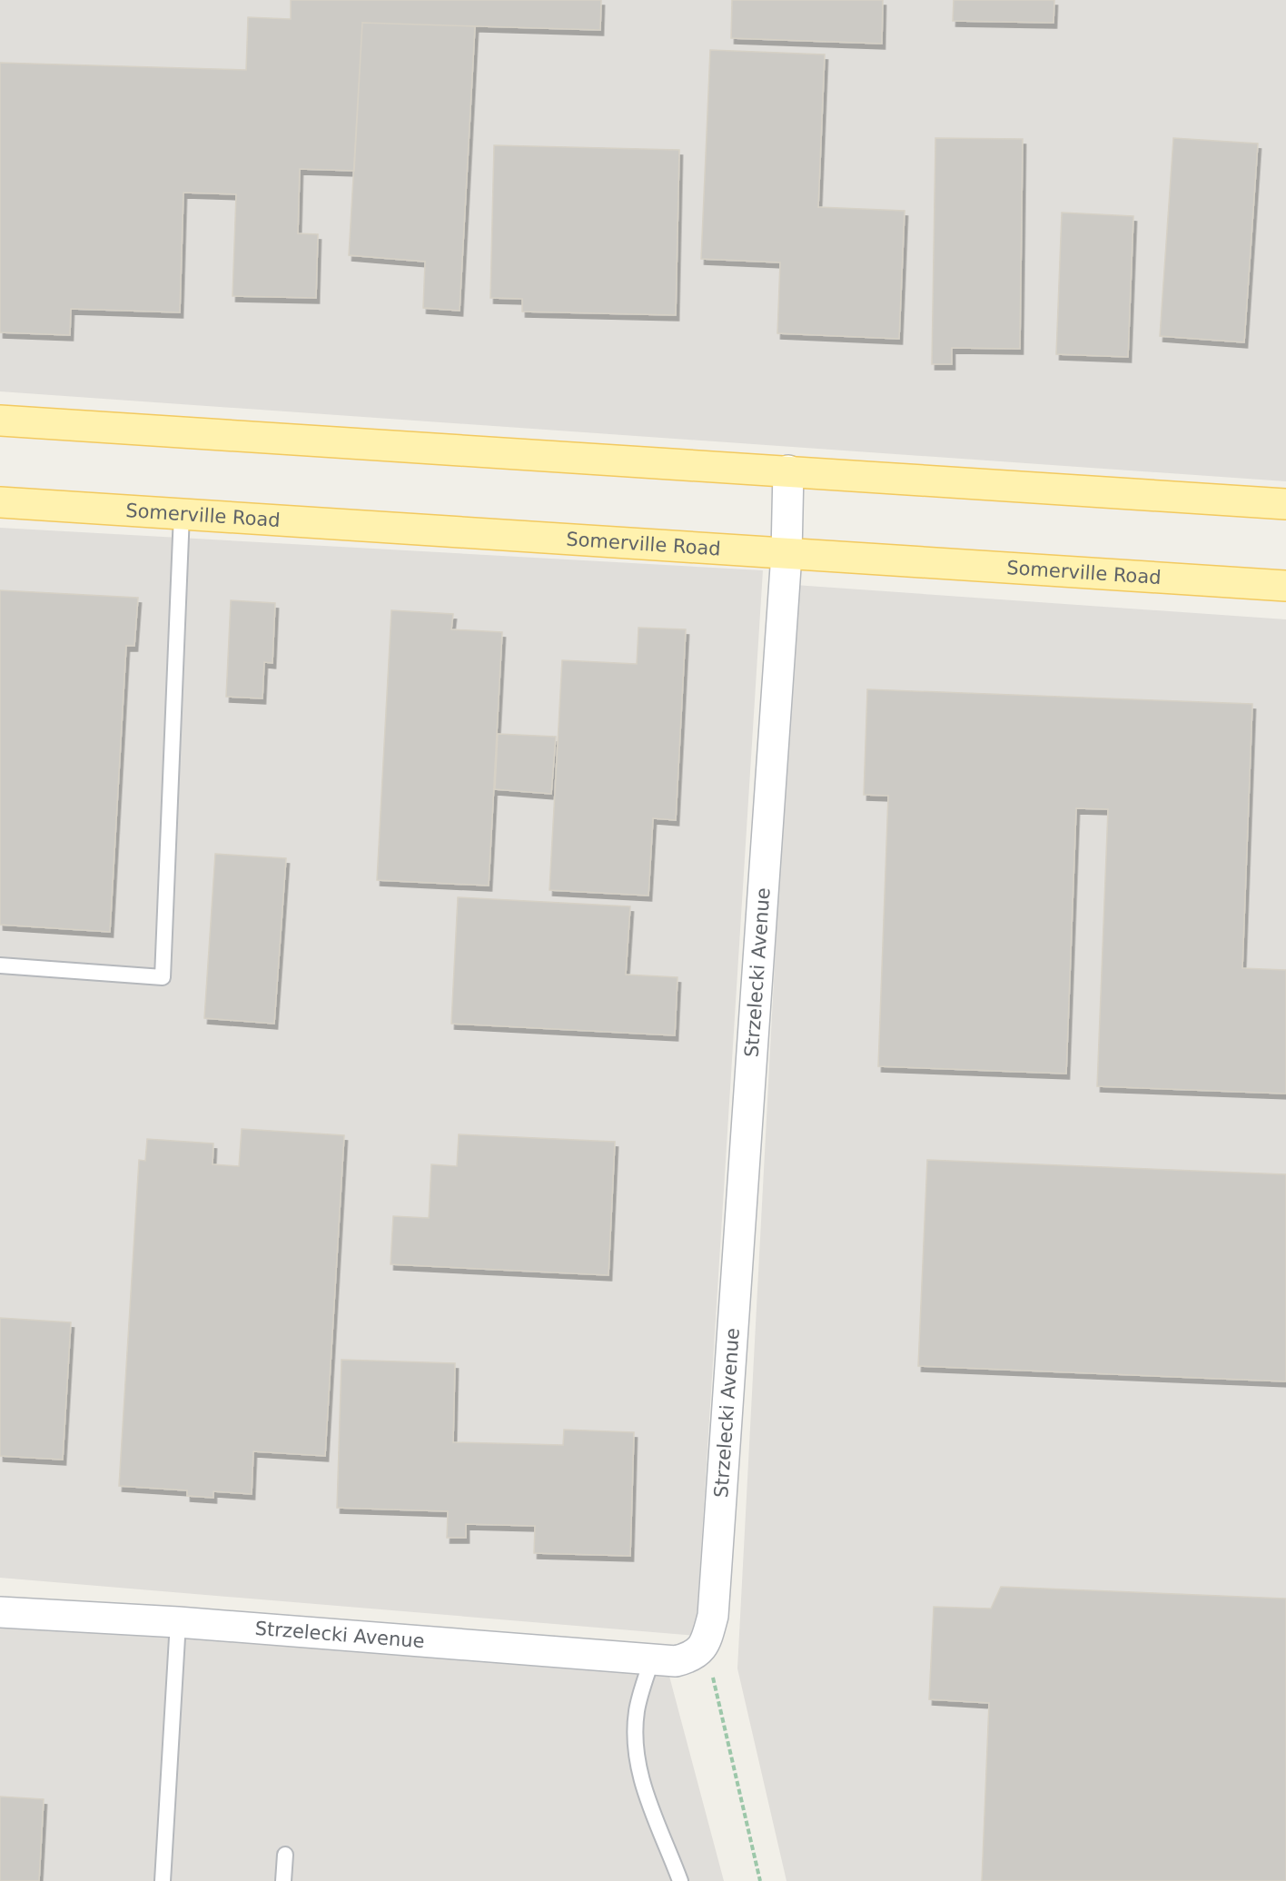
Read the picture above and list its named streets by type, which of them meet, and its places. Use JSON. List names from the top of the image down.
{
  "streets": {
    "main road": ["Somerville Road"],
    "street": ["Strzelecki Avenue"]
  },
  "crossings": [
    ["Somerville Road", "Strzelecki Avenue"]
  ]
}
